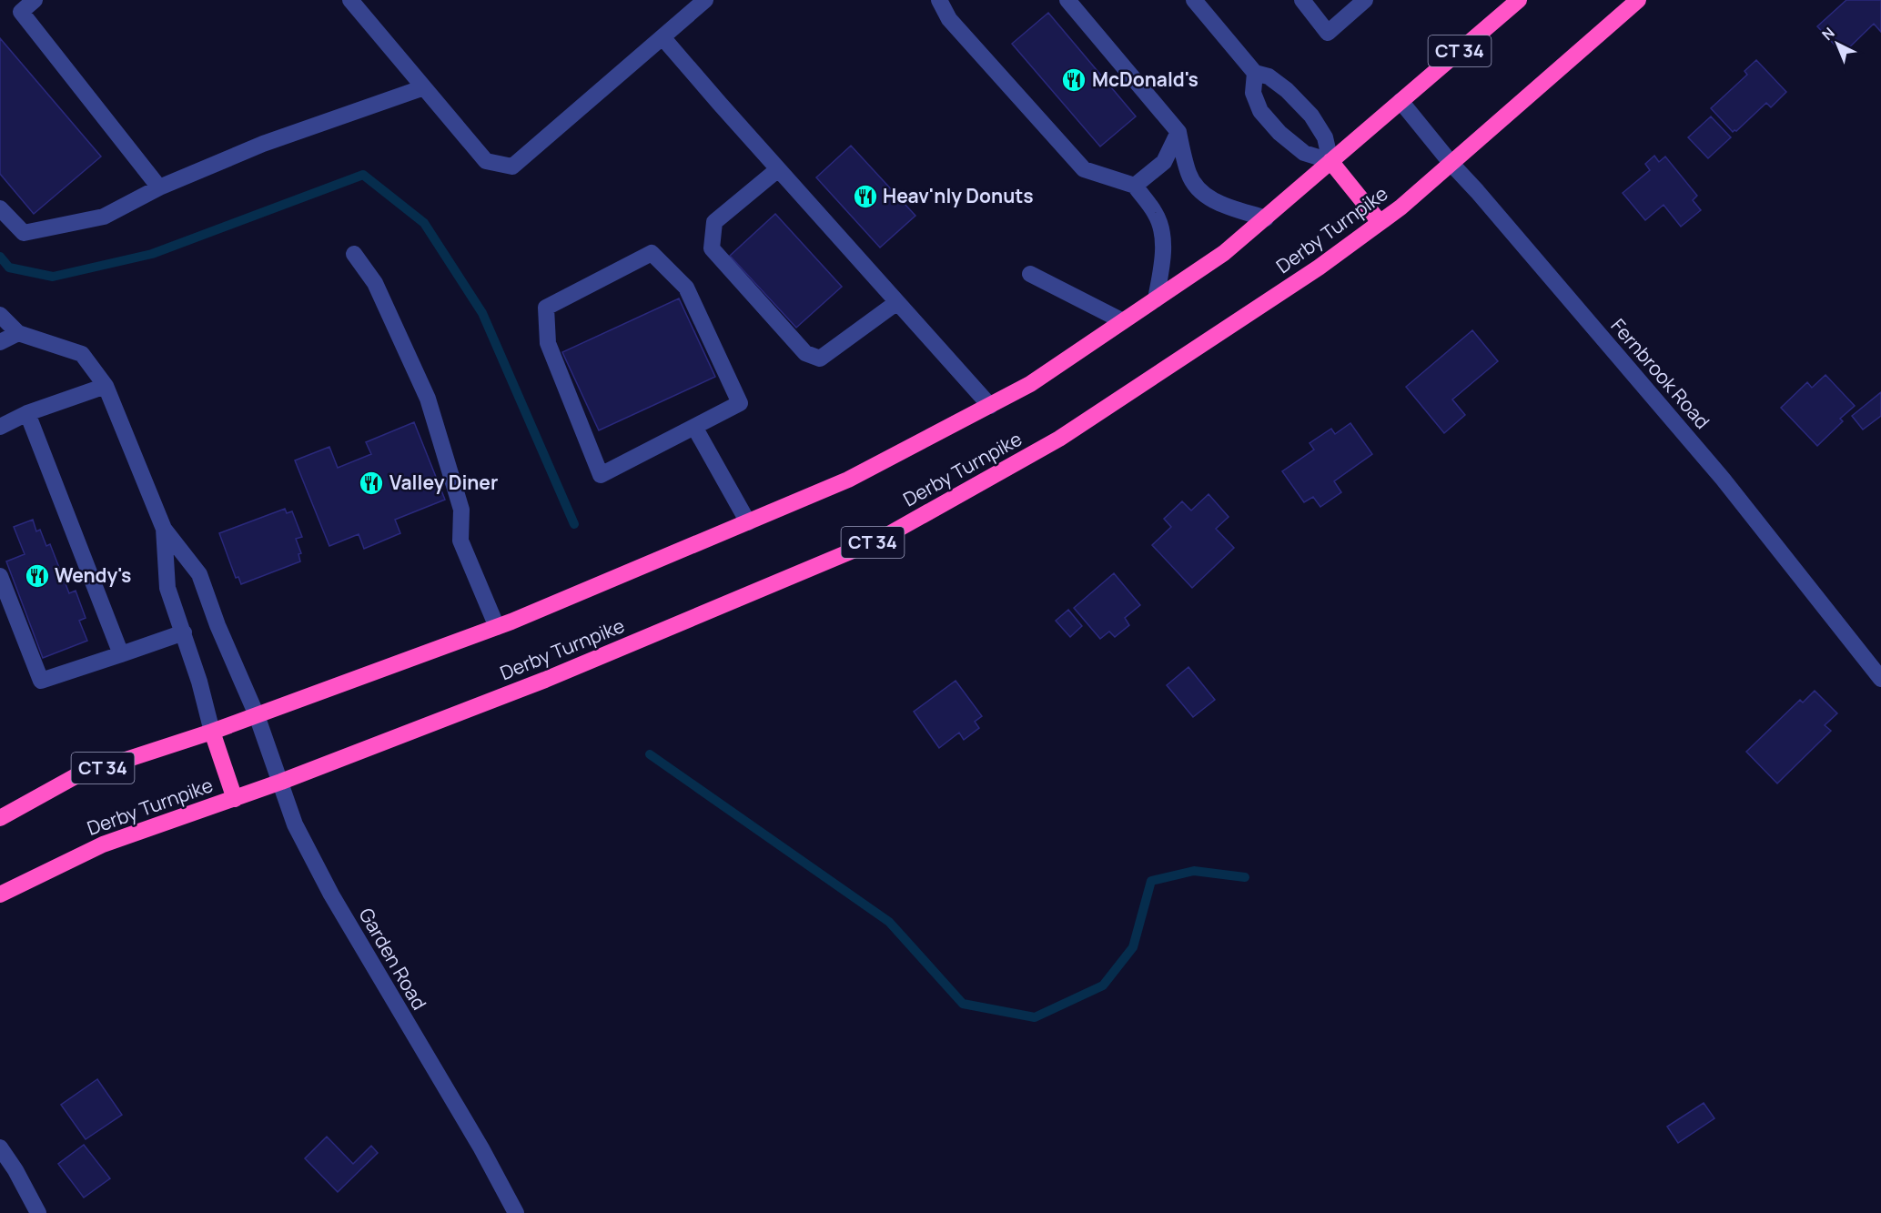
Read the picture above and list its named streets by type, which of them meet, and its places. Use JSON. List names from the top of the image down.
{
  "streets": {
    "highway": ["CT 34", "Derby Turnpike"],
    "street": ["Fernbrook Road", "Garden Road"]
  },
  "crossings": [
    ["CT 34", "Fernbrook Road"],
    ["CT 34", "Garden Road"],
    ["Derby Turnpike", "Fernbrook Road"],
    ["Derby Turnpike", "Garden Road"]
  ],
  "places": {
    "restaurant": [
      "McDonald's",
      "Heav'nly Donuts",
      "Valley Diner",
      "Wendy's"
    ]
  },
  "north": "top left"
}
